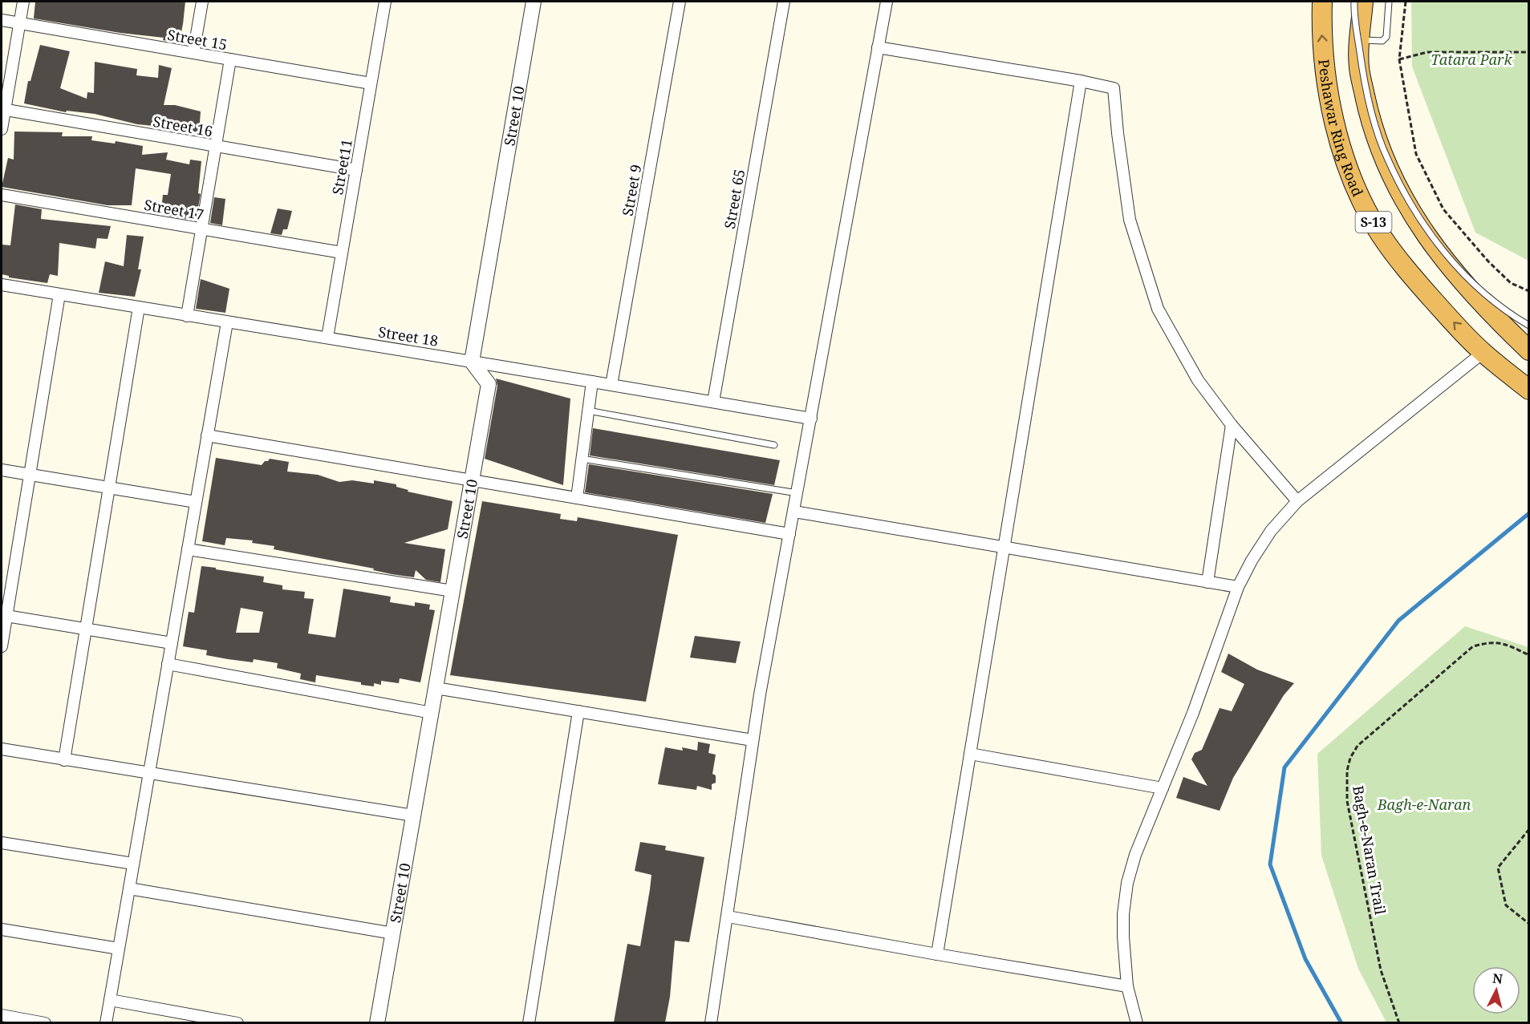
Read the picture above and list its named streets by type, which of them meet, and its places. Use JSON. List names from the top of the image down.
{
  "streets": {
    "highway": ["Peshawar Ring Road", "S-13"],
    "street": [
      "Street 15",
      "Street 10",
      "Street 16",
      "Street11",
      "Street 9",
      "Street 65",
      "Street 17",
      "Street 18"
    ],
    "path": ["Bagh-e-Naran Trail"]
  },
  "crossings": [
    ["Street 15", "Street11"],
    ["Street 10", "Street 18"],
    ["Street 16", "Street11"],
    ["Street11", "Street 17"],
    ["Street11", "Street 18"],
    ["Street 9", "Street 18"],
    ["Street 65", "Street 18"]
  ],
  "parks": ["Tatara Park", "Bagh-e-Naran"],
  "north": "top"
}
